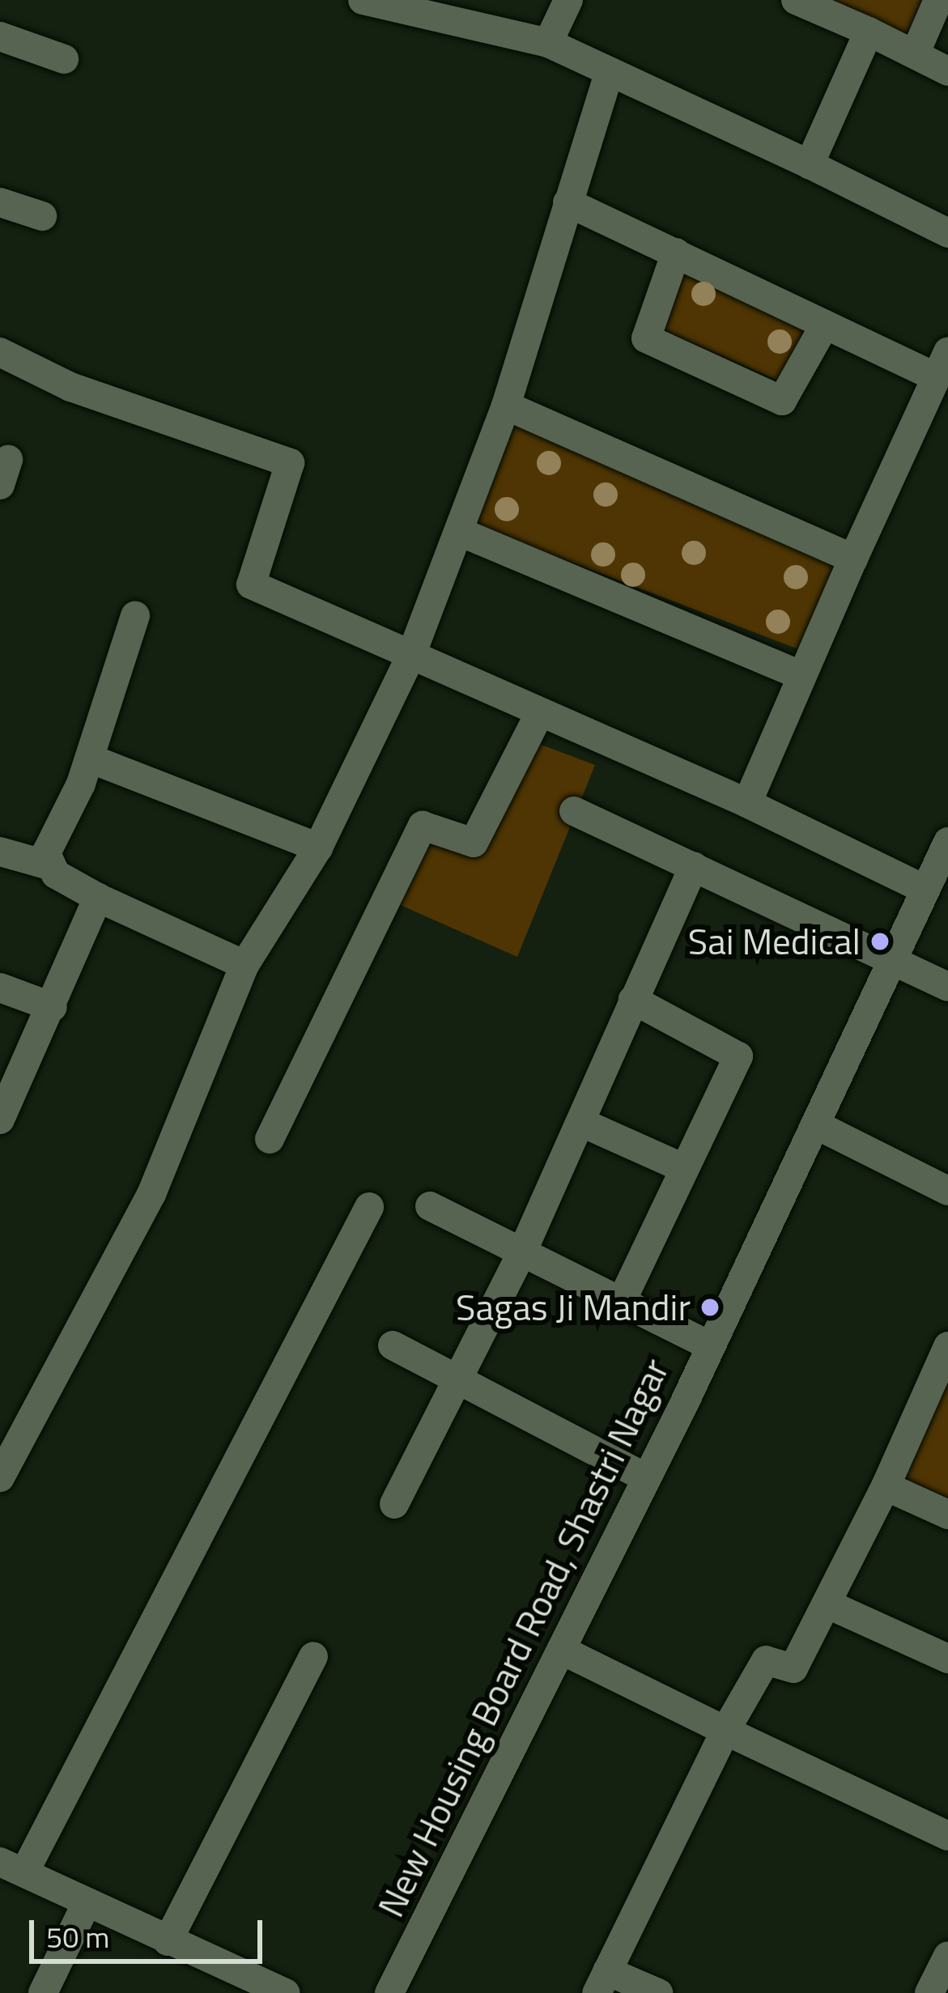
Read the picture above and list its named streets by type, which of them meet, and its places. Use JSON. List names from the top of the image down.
{
  "streets": {
    "street": ["New Housing Board Road, Shastri Nagar"]
  },
  "places": ["Sai Medical", "Sagas Ji Mandir"],
  "scale_bar": "50 m"
}
